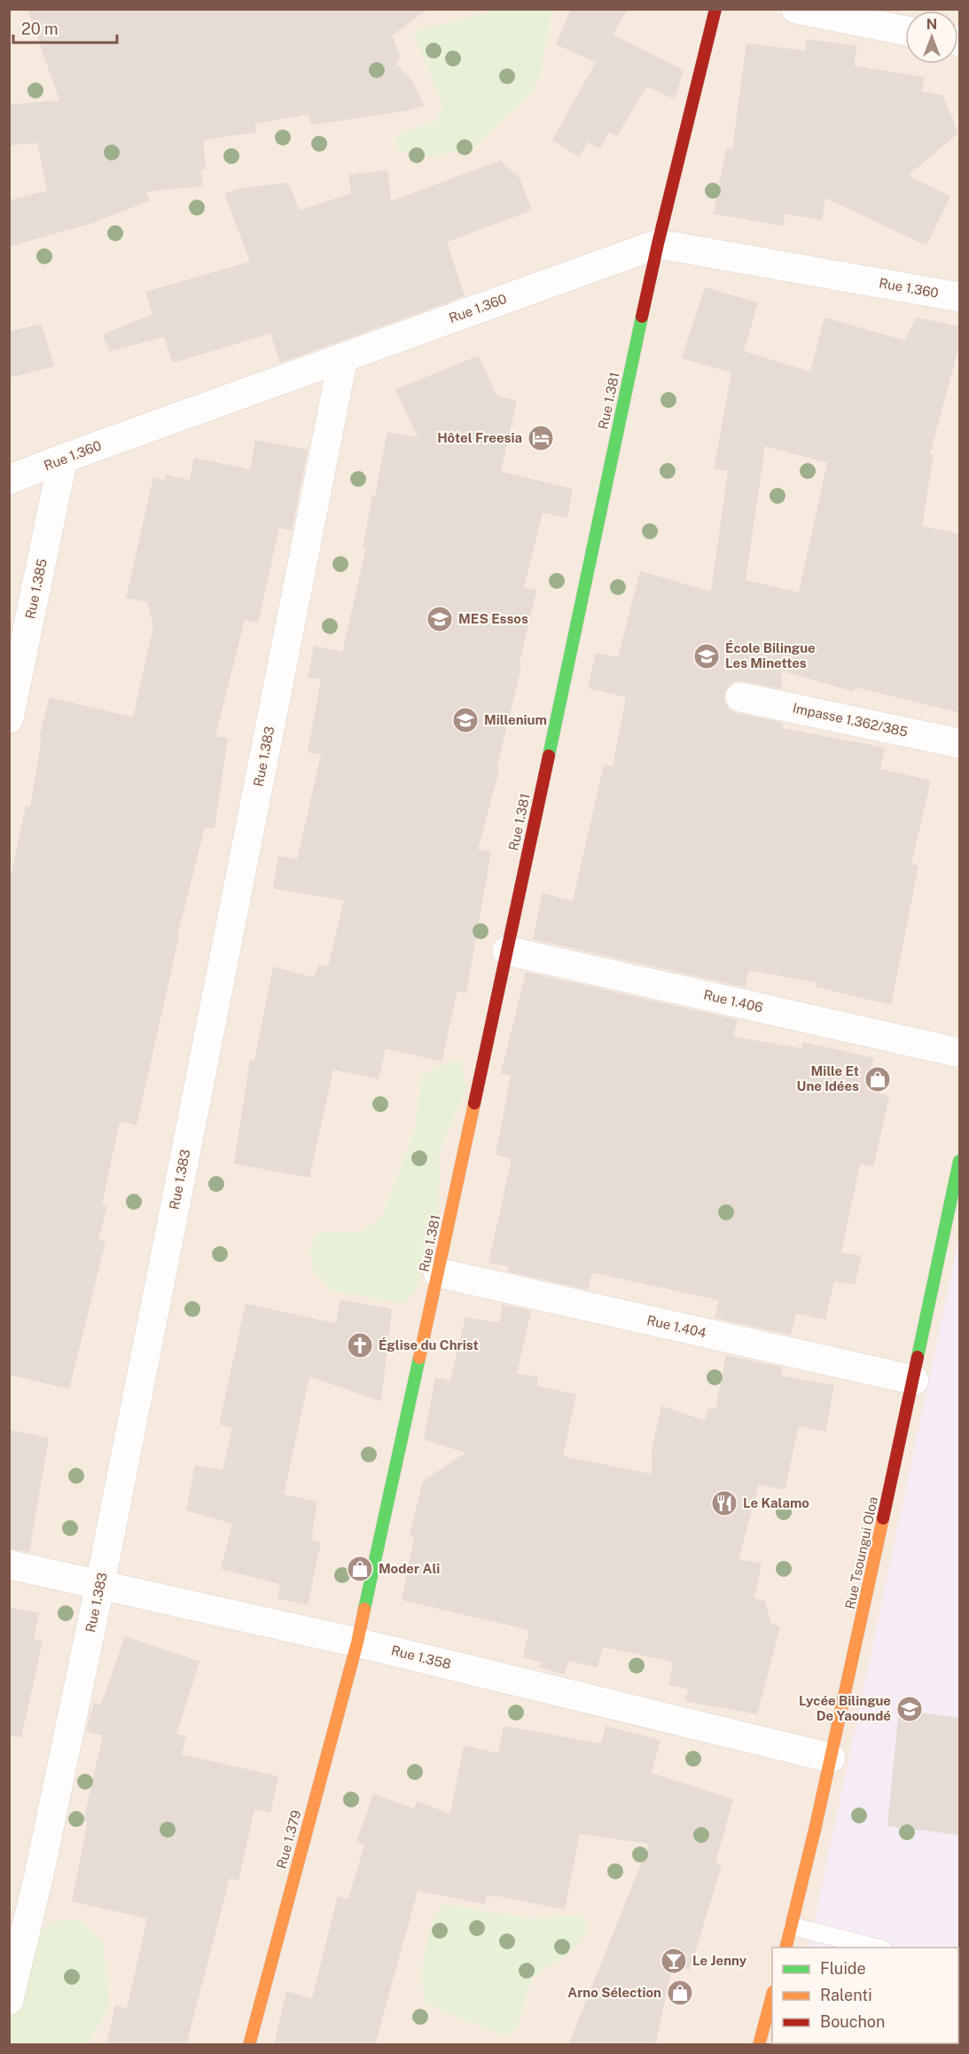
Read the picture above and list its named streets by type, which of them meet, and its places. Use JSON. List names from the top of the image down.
{
  "streets": {
    "street": [
      "Rue 1.360",
      "Rue 1.381",
      "Rue 1.385",
      "Impasse 1.362/385",
      "Rue 1.383",
      "Rue 1.406",
      "Rue 1.404",
      "Rue Tsoungui Oloa",
      "Rue 1.358",
      "Rue 1.379"
    ]
  },
  "crossings": [
    ["Rue 1.360", "Rue 1.381"],
    ["Rue 1.360", "Rue 1.385"],
    ["Rue 1.360", "Rue 1.383"],
    ["Rue 1.381", "Rue 1.406"],
    ["Rue 1.381", "Rue 1.404"],
    ["Rue 1.381", "Rue 1.358"],
    ["Rue 1.381", "Rue 1.379"],
    ["Rue 1.383", "Rue 1.358"],
    ["Rue 1.404", "Rue Tsoungui Oloa"],
    ["Rue Tsoungui Oloa", "Rue 1.358"],
    ["Rue 1.358", "Rue 1.379"]
  ],
  "places": {
    "hotel": ["Hôtel Freesia"],
    "school or university": [
      "MES Essos",
      "École Bilingue Les Minettes",
      "Millenium",
      "Lycée Bilingue De Yaoundé"
    ],
    "shop": ["Mille Et Une Idées", "Moder Ali", "Arno Sélection"],
    "church": ["Église du Christ"],
    "restaurant": ["Le Kalamo"],
    "bar": ["Le Jenny"]
  },
  "legend": ["Fluide", "Ralenti", "Bouchon"],
  "scale_bar": "20 m",
  "north": "top"
}
